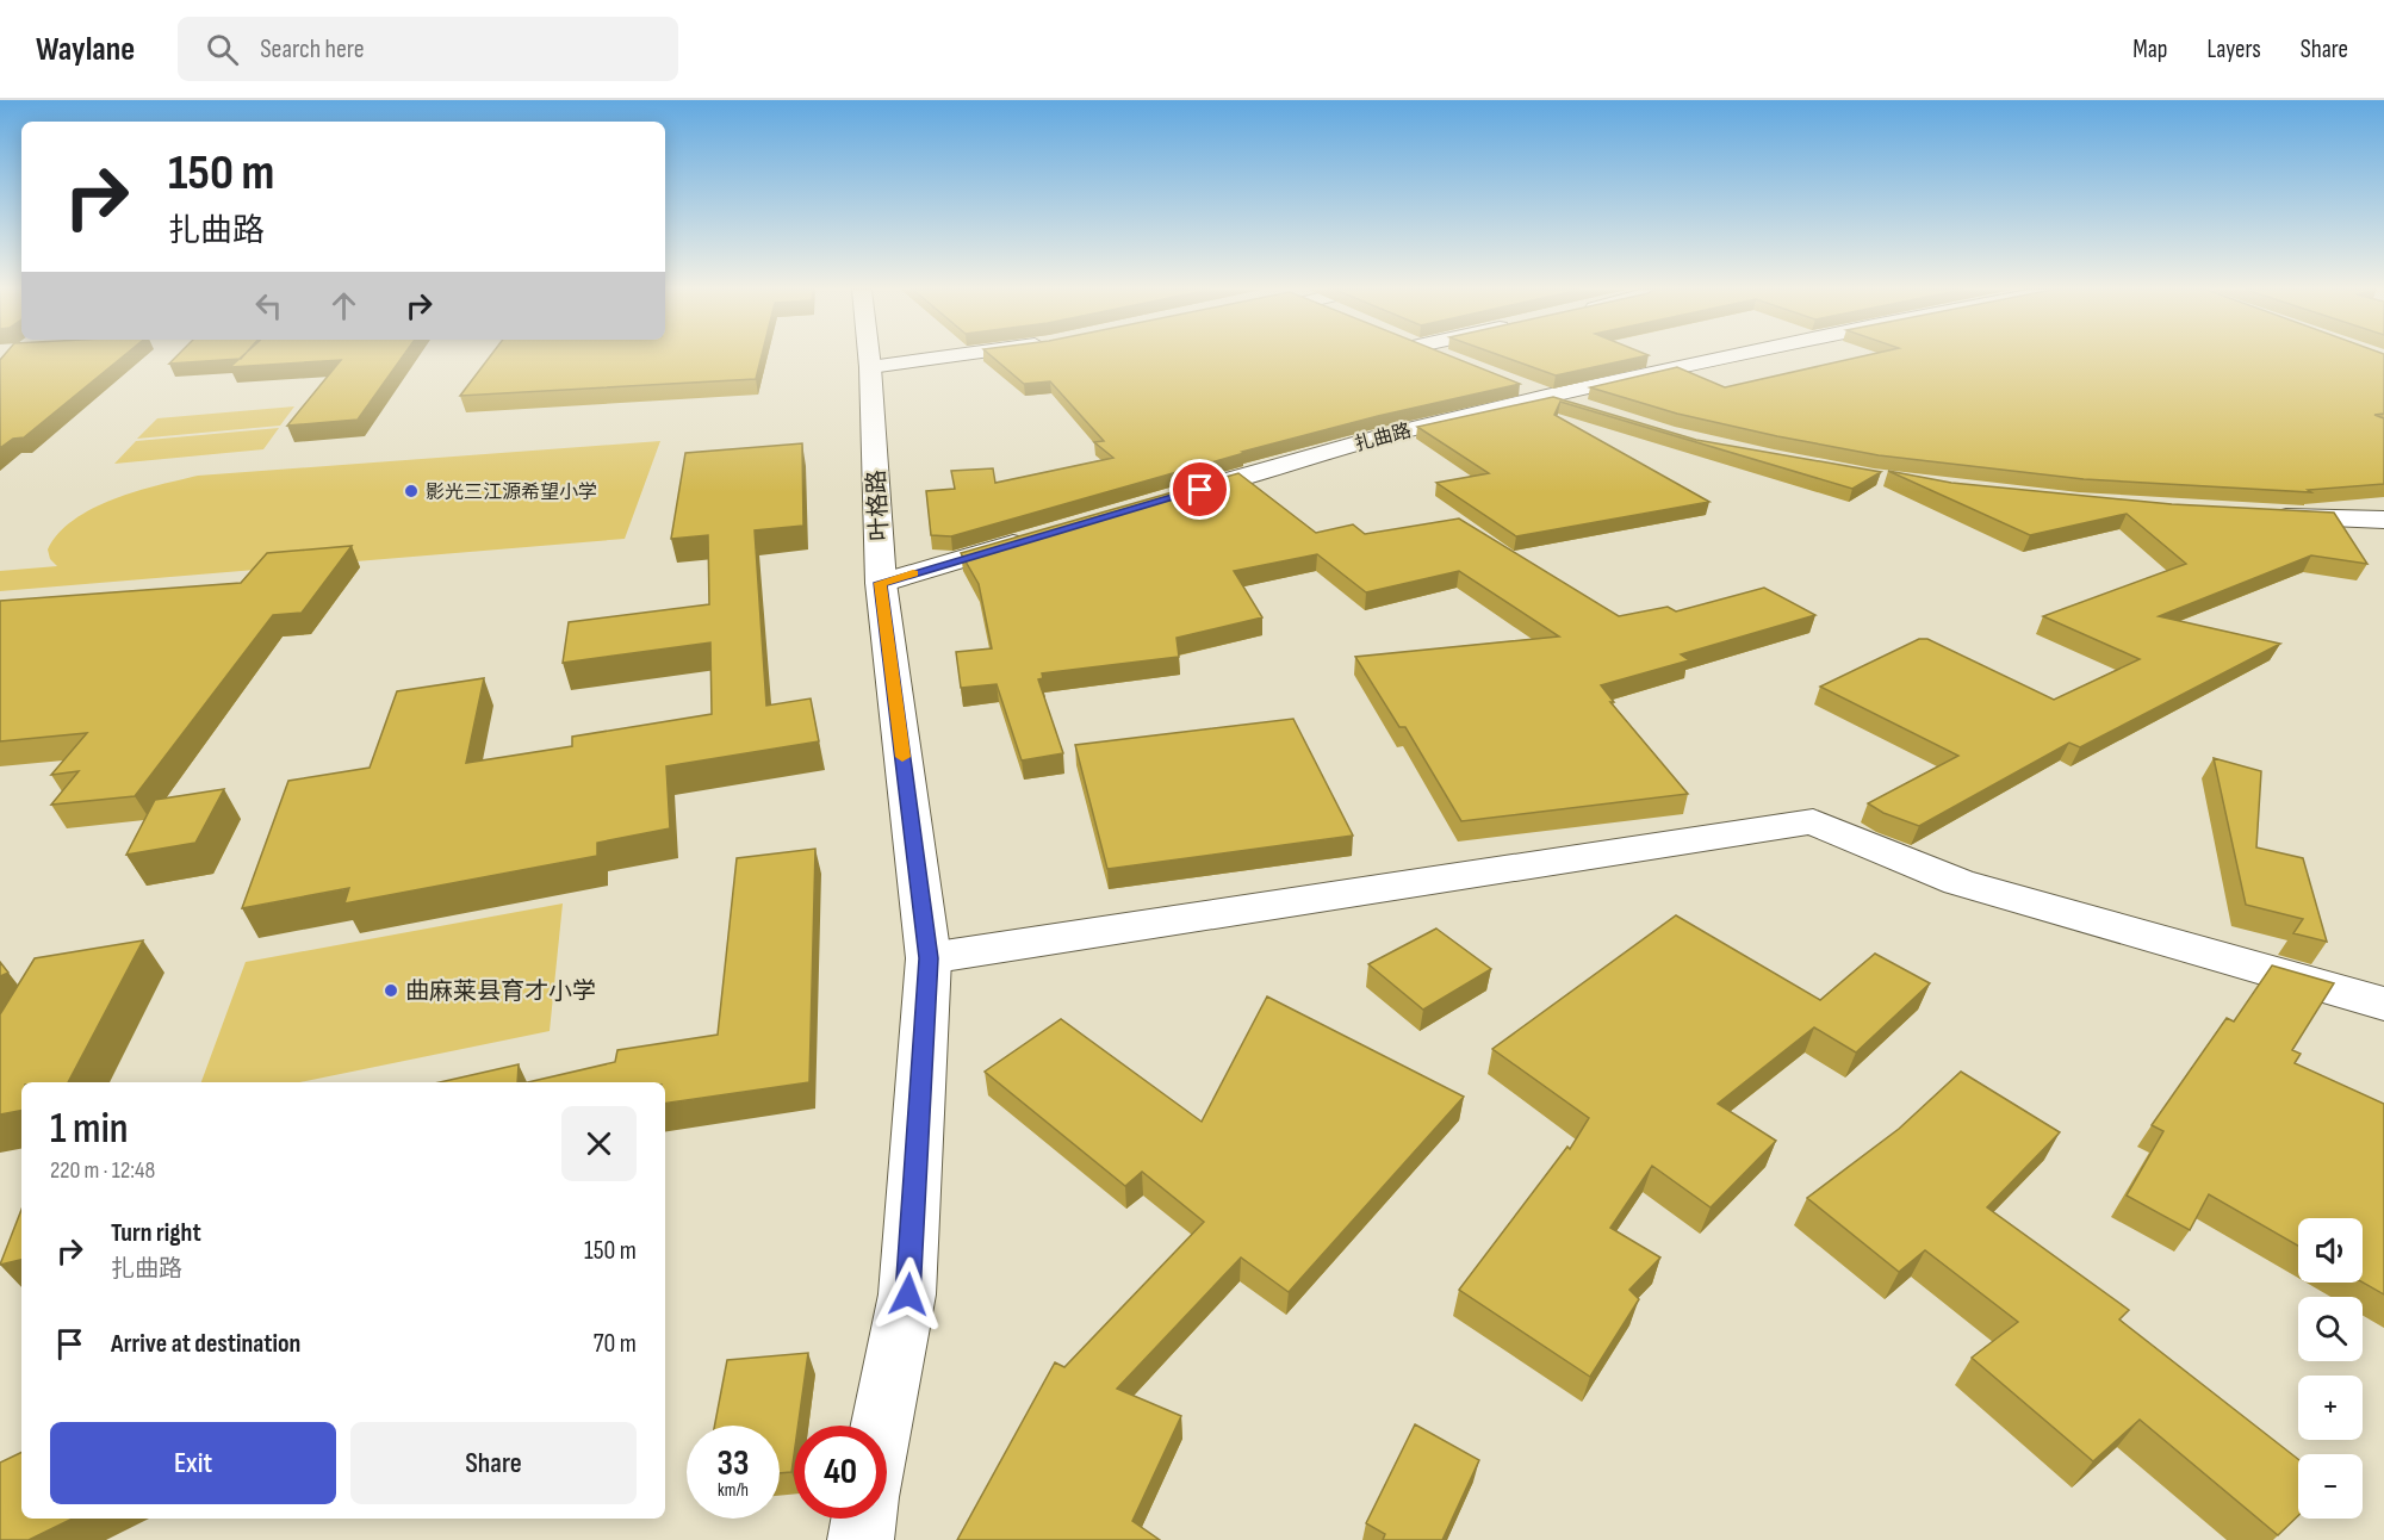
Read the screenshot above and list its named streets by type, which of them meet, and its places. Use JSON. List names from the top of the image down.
{
  "streets": {
    "street": ["扎曲路", "叶格路"]
  },
  "places": ["影光三江源希望小学", "曲麻莱县育才小学"],
  "page": {
    "header": "Waylane",
    "search": "Search here",
    "nav": ["Map", "Layers", "Share"],
    "turn": ["150 m", "扎曲路"],
    "heading": ["1 min", "220 m · 12:48"],
    "list": [
      {
        "name": "Turn right",
        "note": "扎曲路",
        "value": "150 m"
      },
      {
        "name": "Arrive at destination",
        "value": "70 m"
      }
    ],
    "map_buttons": ["+", "−"],
    "buttons": ["Exit", "Share"],
    "speed": "33 km/h",
    "limit": "40"
  }
}
